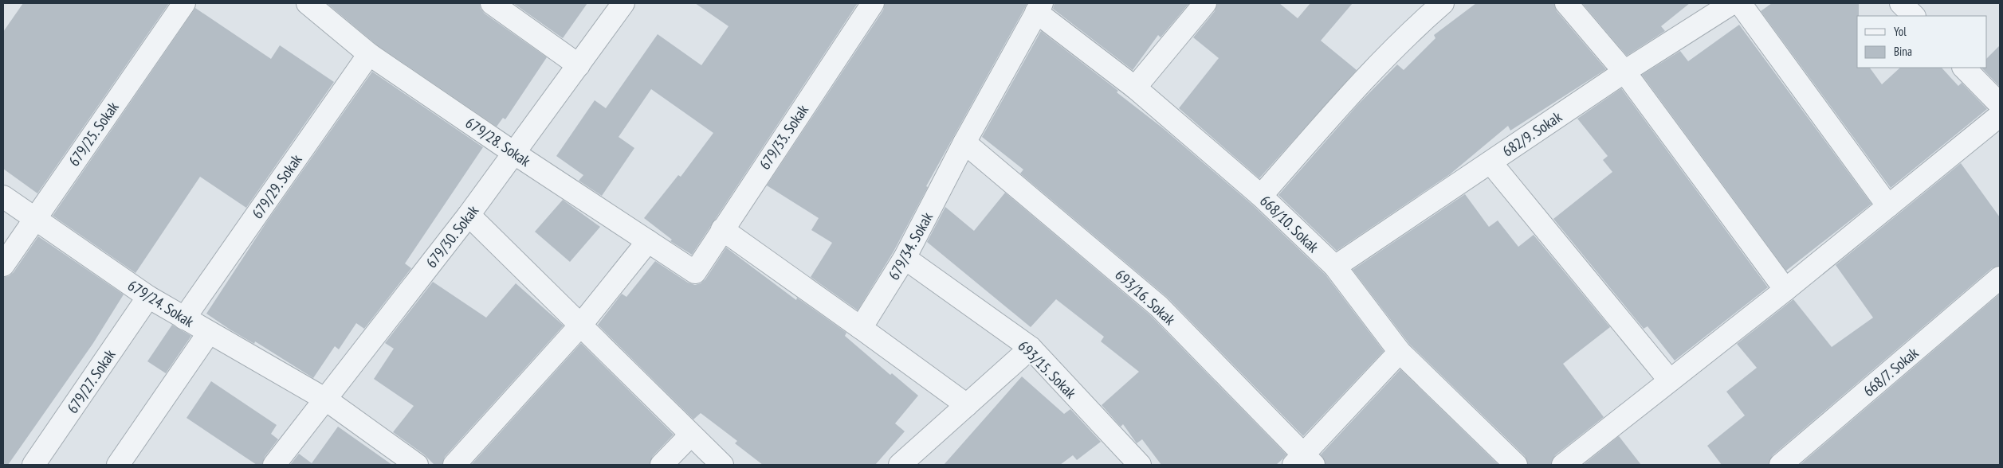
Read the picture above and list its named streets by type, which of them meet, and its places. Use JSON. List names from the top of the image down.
{
  "streets": {
    "street": [
      "679/25. Sokak",
      "682/9. Sokak",
      "679/33. Sokak",
      "679/28. Sokak",
      "679/29. Sokak",
      "668/10. Sokak",
      "679/30. Sokak",
      "679/34. Sokak",
      "693/16. Sokak",
      "679/24. Sokak",
      "693/15. Sokak",
      "668/7. Sokak",
      "679/27. Sokak"
    ]
  },
  "crossings": [
    ["679/25. Sokak", "679/24. Sokak"],
    ["682/9. Sokak", "668/10. Sokak"],
    ["679/33. Sokak", "679/28. Sokak"],
    ["679/28. Sokak", "679/29. Sokak"],
    ["679/28. Sokak", "679/30. Sokak"],
    ["679/29. Sokak", "679/24. Sokak"],
    ["668/10. Sokak", "679/34. Sokak"],
    ["679/30. Sokak", "679/24. Sokak"],
    ["679/34. Sokak", "693/16. Sokak"],
    ["679/34. Sokak", "693/15. Sokak"],
    ["679/24. Sokak", "679/27. Sokak"]
  ],
  "legend": ["Yol", "Bina"]
}
